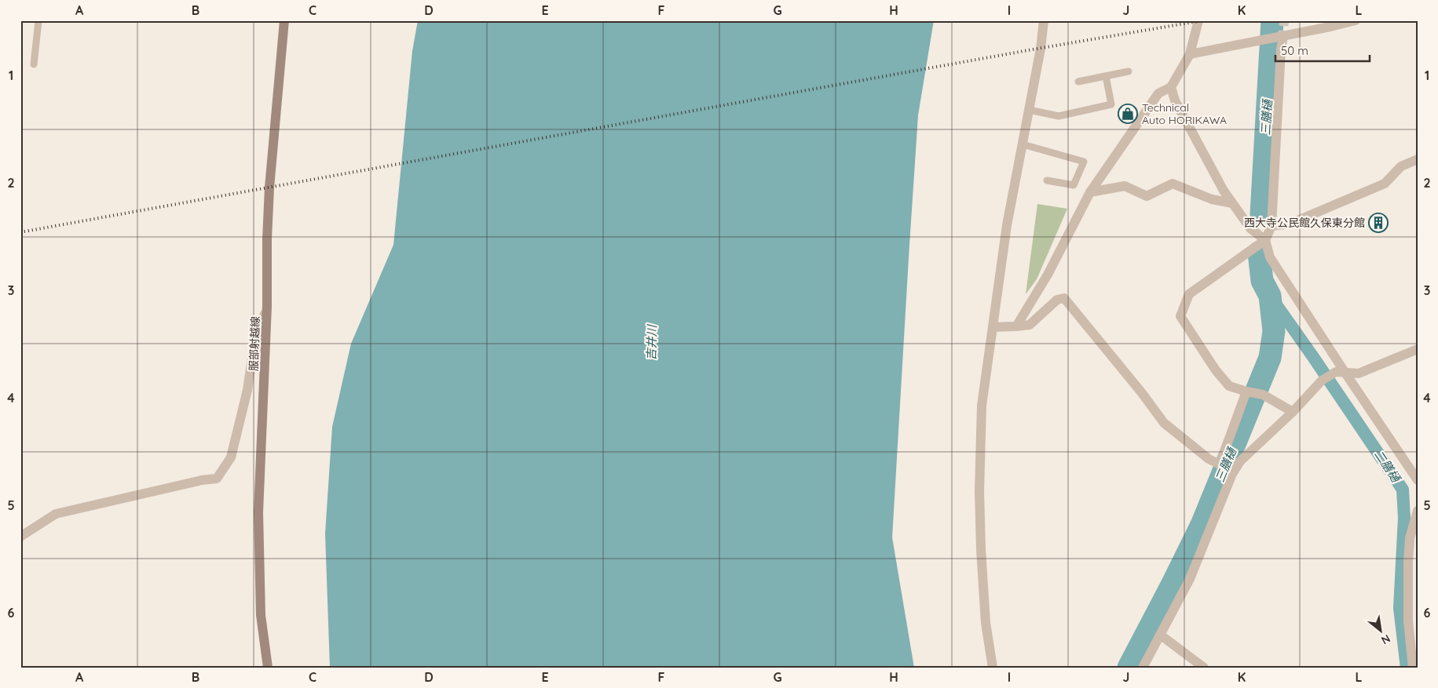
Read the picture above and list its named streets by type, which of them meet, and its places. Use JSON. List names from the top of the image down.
{
  "streets": {
    "main road": ["服部射越線"]
  },
  "water": ["三膳樋", "吉井川", "二膳樋"],
  "places": {
    "shop": ["Technical Auto HORIKAWA"],
    "building": ["西大寺公民館久保東分館"]
  },
  "scale_bar": "50 m",
  "north": "bottom right",
  "grid": {
    "columns": [
      "A",
      "B",
      "C",
      "D",
      "E",
      "F",
      "G",
      "H",
      "I",
      "J",
      "K",
      "L"
    ],
    "rows": [
      "1",
      "2",
      "3",
      "4",
      "5",
      "6"
    ]
  }
}
